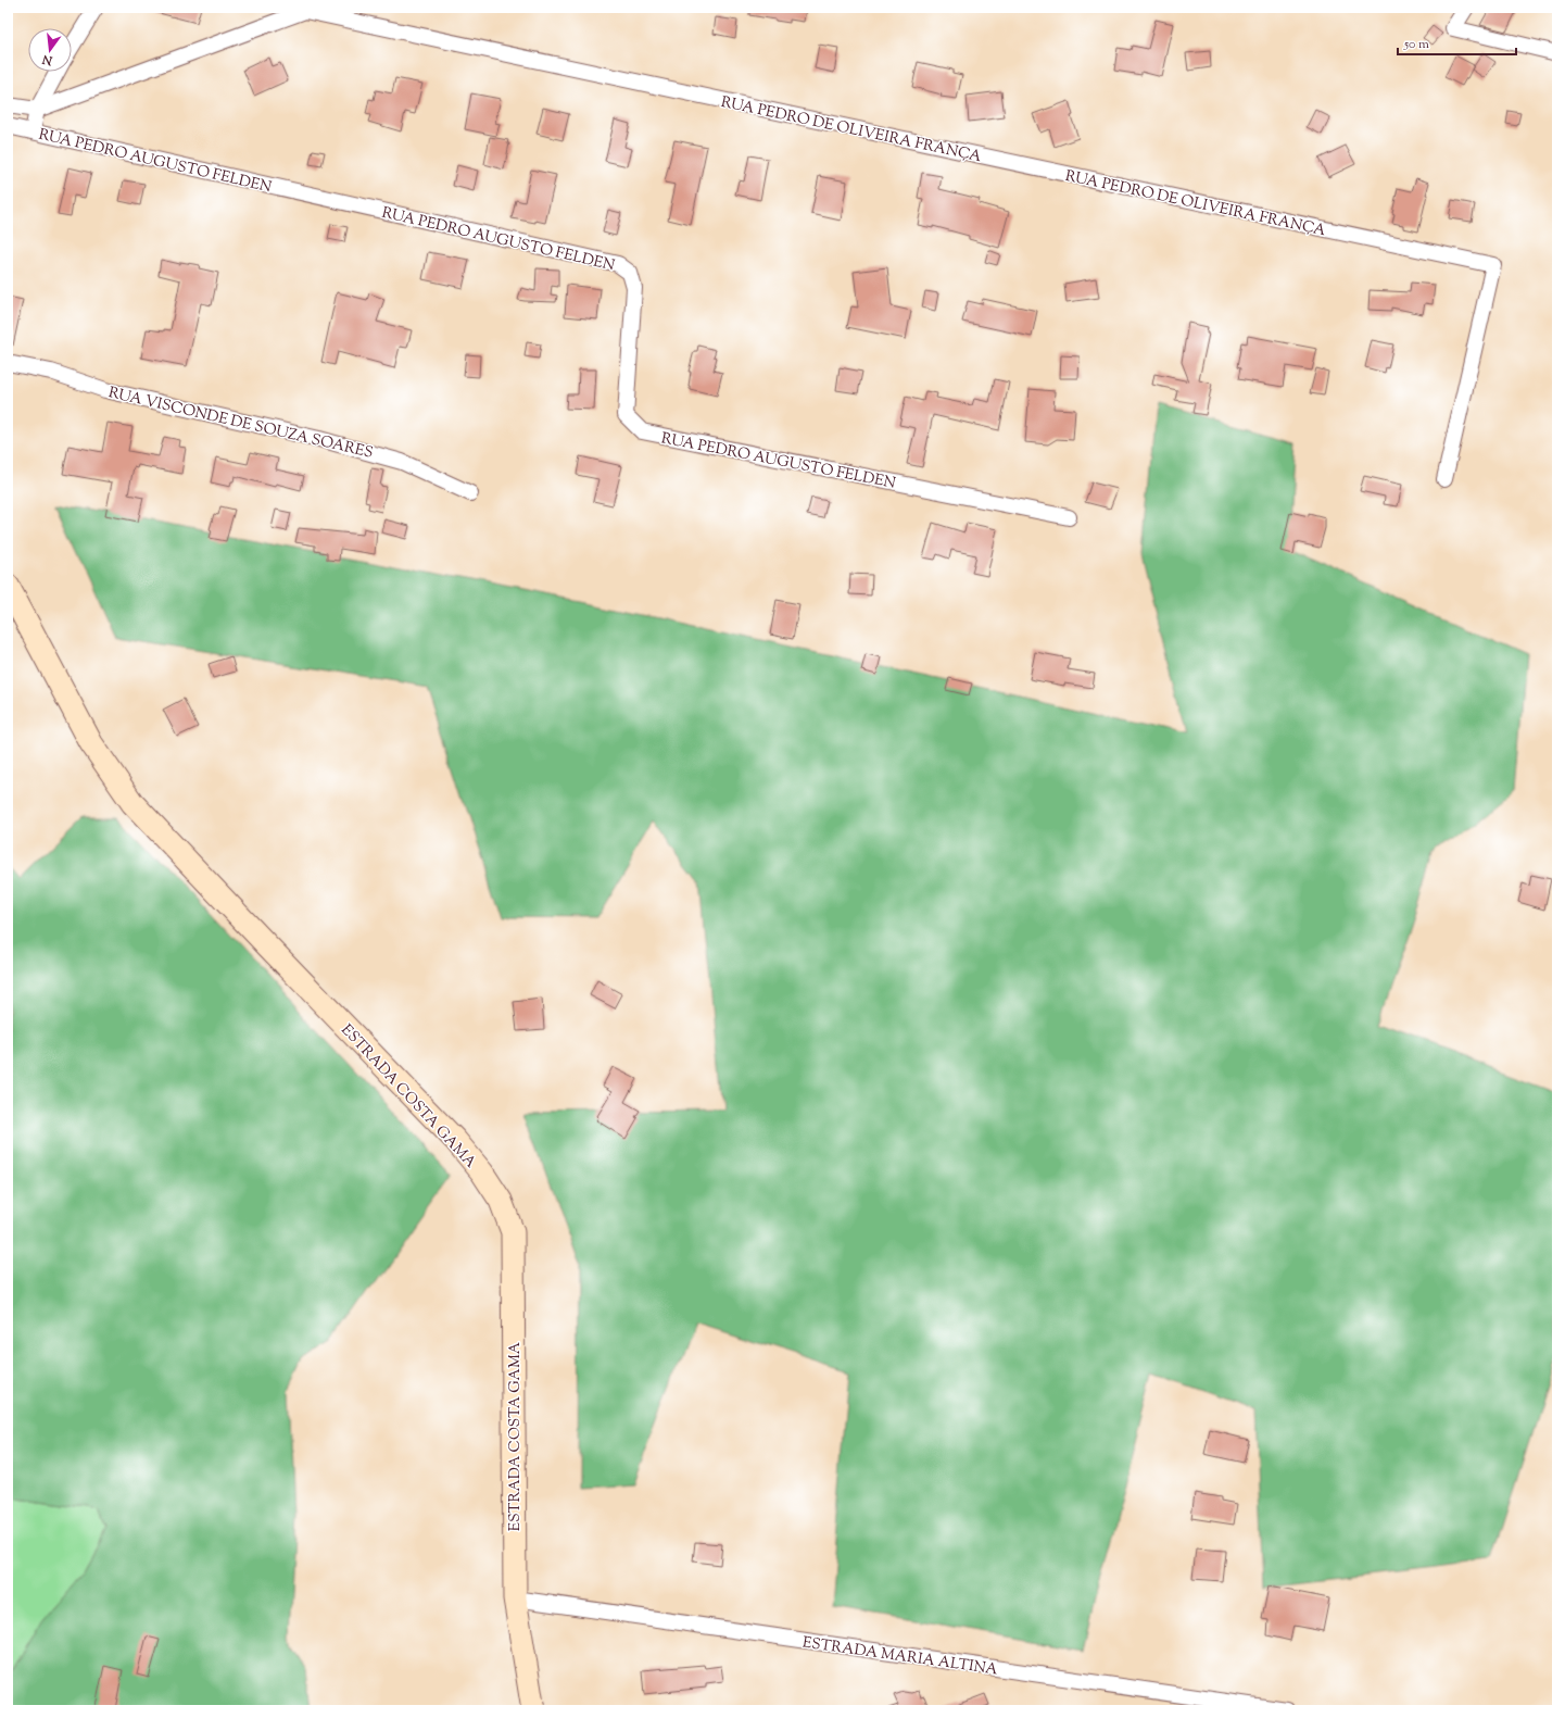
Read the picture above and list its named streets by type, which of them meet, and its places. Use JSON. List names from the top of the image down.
{
  "streets": {
    "main road": ["ESTRADA COSTA GAMA"],
    "street": [
      "RUA PEDRO DE OLIVEIRA FRANÇA",
      "RUA PEDRO AUGUSTO FELDEN",
      "RUA VISCONDE DE SOUZA SOARES",
      "ESTRADA MARIA ALTINA"
    ]
  },
  "crossings": [
    ["ESTRADA COSTA GAMA", "ESTRADA MARIA ALTINA"]
  ],
  "scale_bar": "50 m",
  "north": "bottom"
}
